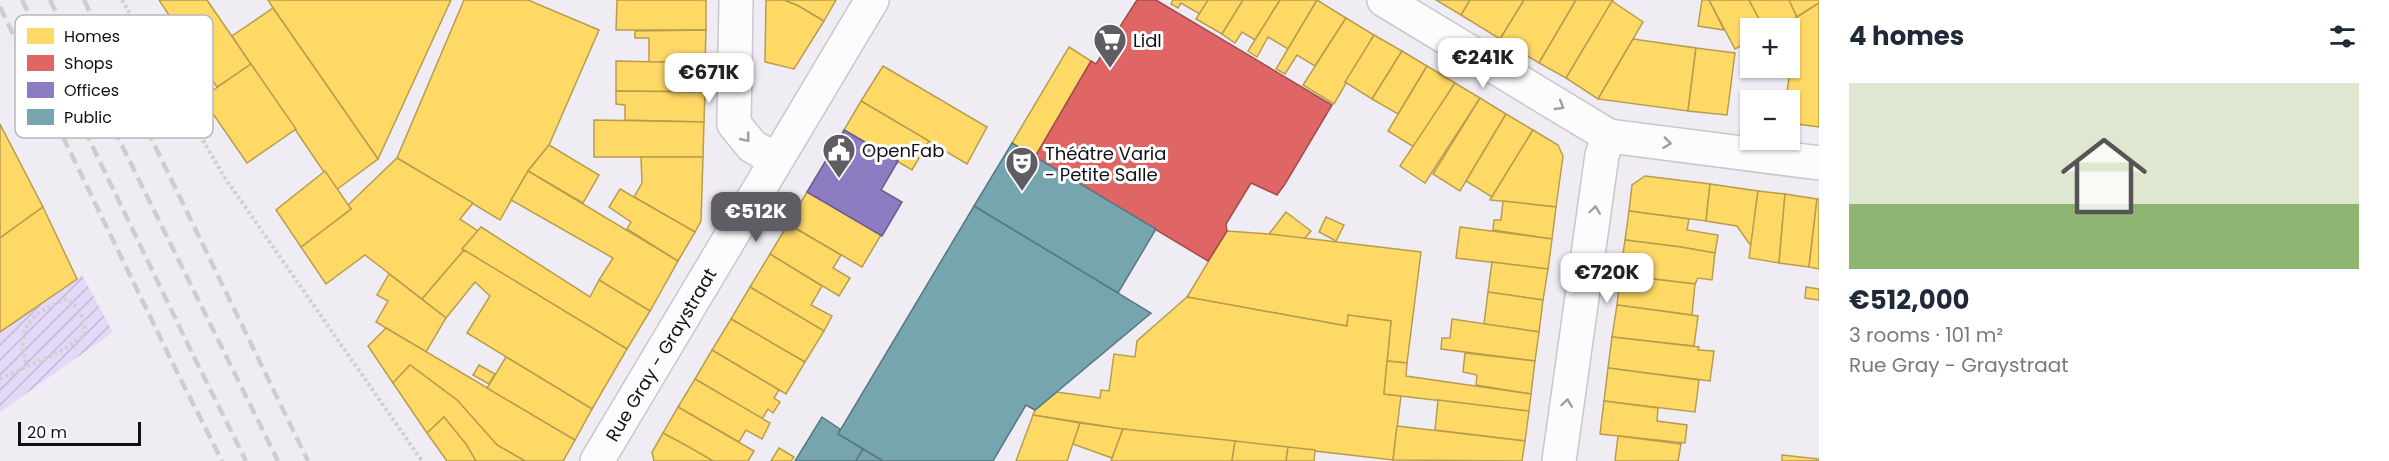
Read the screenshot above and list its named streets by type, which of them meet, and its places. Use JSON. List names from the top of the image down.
{
  "streets": {
    "street": ["Rue Gray - Graystraat"]
  },
  "places": {
    "supermarket": ["Lidl"],
    "public building": ["OpenFab"],
    "theatre": ["Théâtre Varia - Petite Salle"]
  },
  "legend": [
    "Homes",
    "Shops",
    "Offices",
    "Public"
  ],
  "scale_bar": "20 m",
  "page": {
    "heading": "4 homes",
    "map_buttons": ["+", "−"],
    "price": [
      "€241K",
      "€671K",
      "€512K",
      "€720K"
    ],
    "list": [
      {
        "name": "€512,000",
        "note": "3 rooms · 101 m² · Rue Gray - Graystraat"
      }
    ],
    "scale": "20 m"
  }
}
